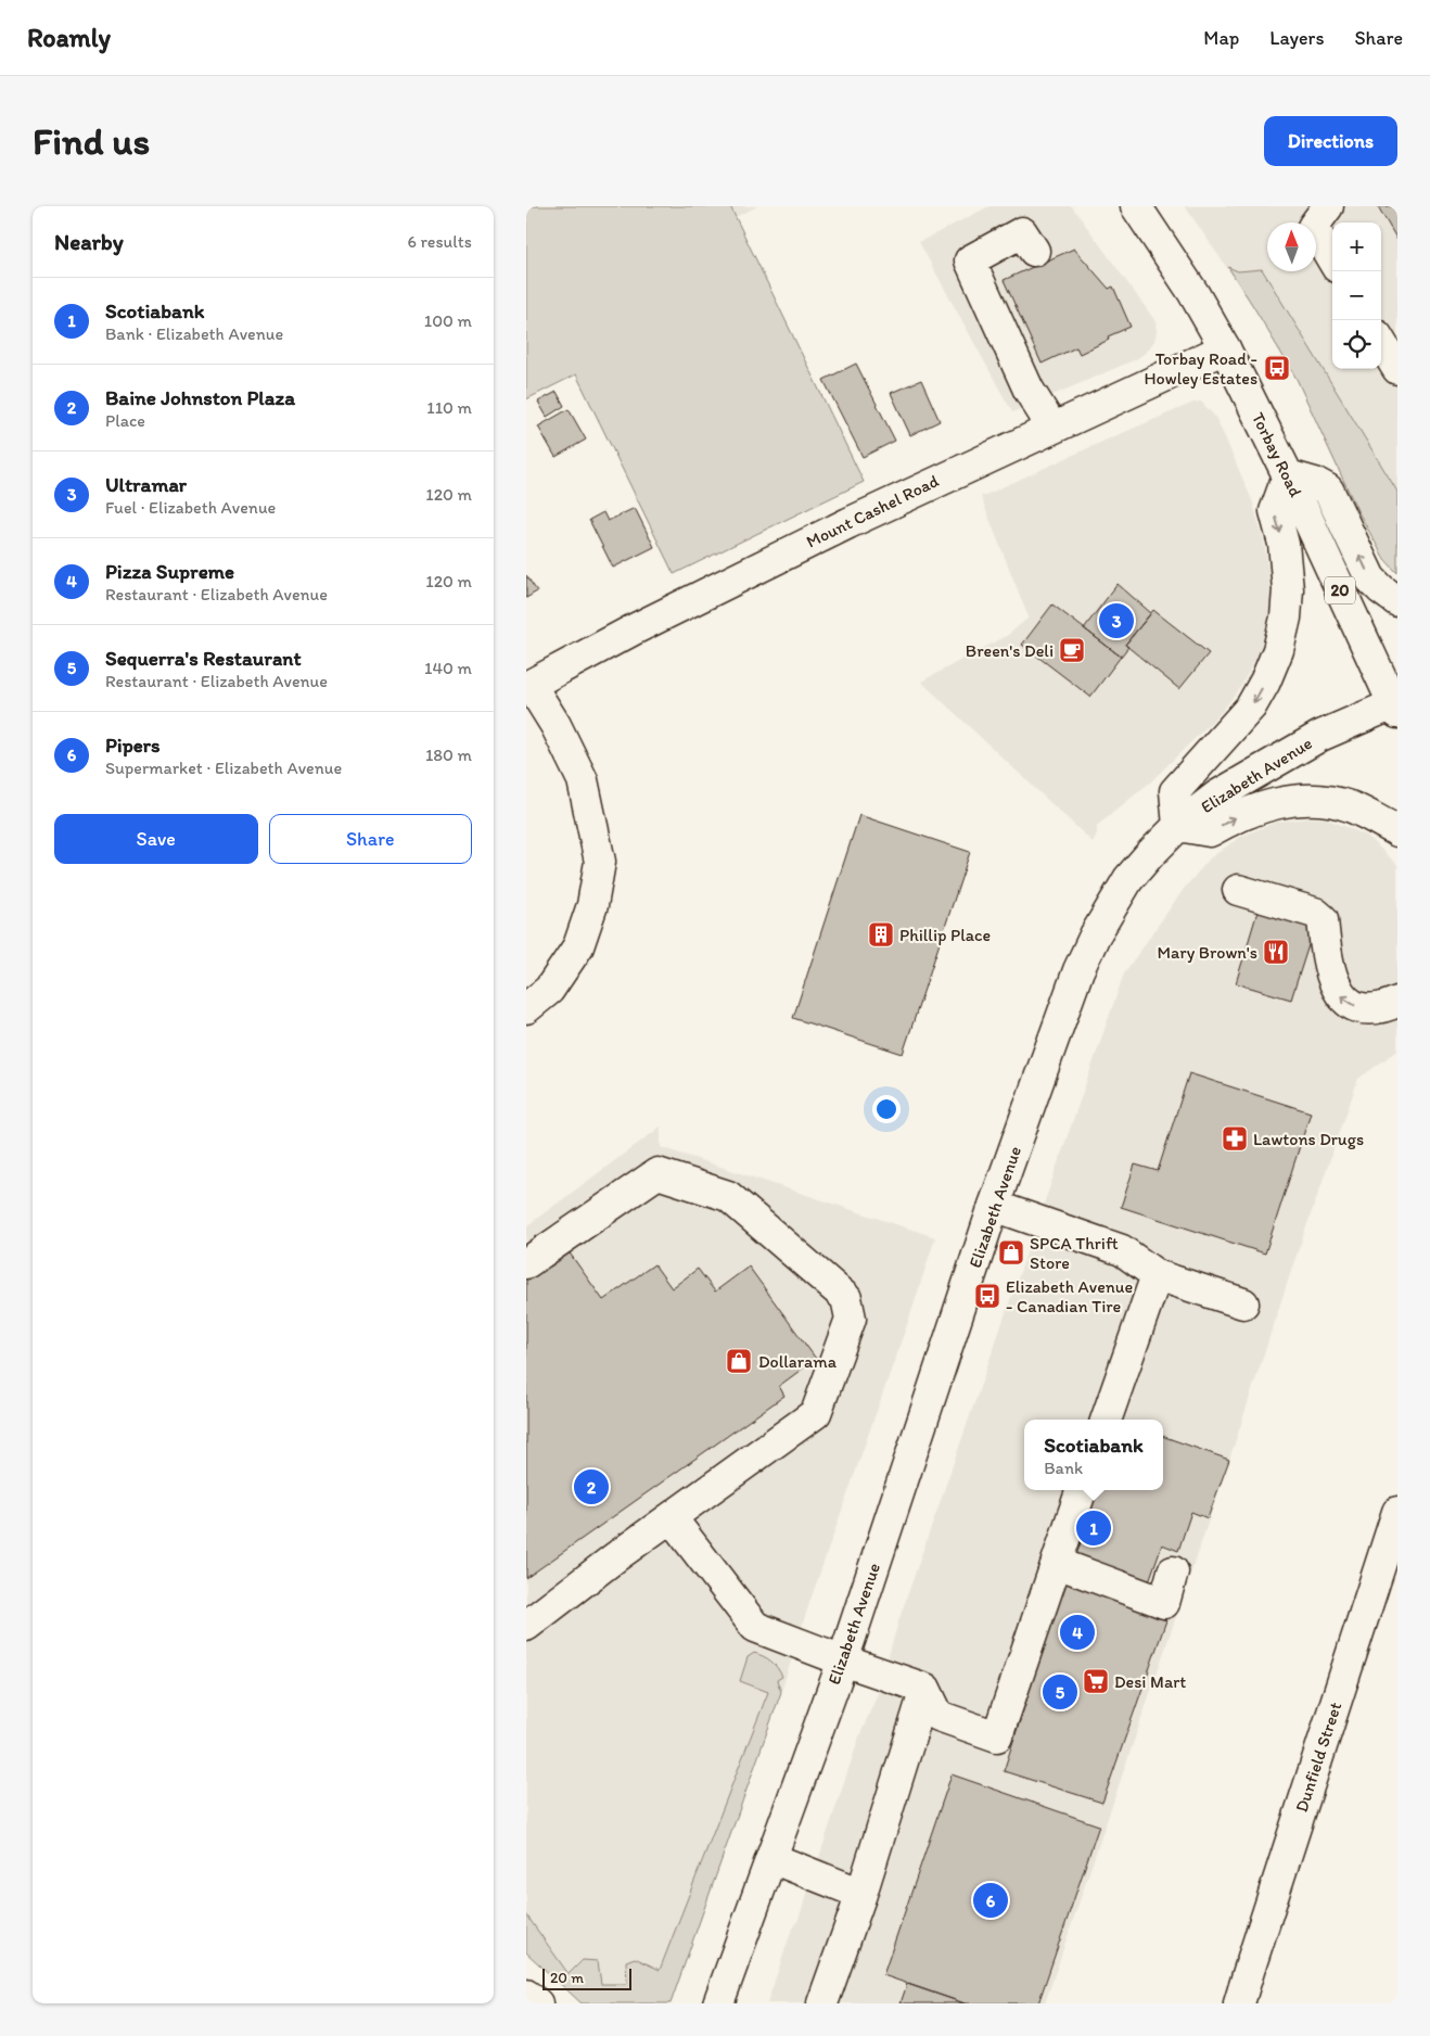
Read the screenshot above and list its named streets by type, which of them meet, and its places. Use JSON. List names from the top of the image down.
{
  "streets": {
    "main road": [
      "Torbay Road",
      "Mount Cashel Road",
      "20",
      "Elizabeth Avenue",
      "Dunfield Street"
    ]
  },
  "crossings": [
    ["Torbay Road", "Mount Cashel Road"],
    ["Torbay Road", "Elizabeth Avenue"]
  ],
  "places": {
    "bus stop": ["Torbay Road - Howley Estates", "Elizabeth Avenue - Canadian Tire"],
    "cafe": ["Breen's Deli"],
    "building": ["Phillip Place"],
    "restaurant": ["Mary Brown's"],
    "pharmacy": ["Lawtons Drugs"],
    "shop": ["SPCA Thrift Store", "Dollarama"],
    "supermarket": ["Desi Mart"]
  },
  "scale_bar": "20 m",
  "north": "top",
  "page": {
    "header": "Roamly",
    "nav": ["Map", "Layers", "Share"],
    "buttons": [
      "Directions",
      ["Save", "Share"]
    ],
    "title": "Find us",
    "heading": ["Nearby", "6 results"],
    "map_buttons": ["+", "−"],
    "list": [
      {
        "mark": "1",
        "name": "Scotiabank",
        "note": "Bank · Elizabeth Avenue",
        "value": "100 m"
      },
      {
        "mark": "2",
        "name": "Baine Johnston Plaza",
        "note": "Place",
        "value": "110 m"
      },
      {
        "mark": "3",
        "name": "Ultramar",
        "note": "Fuel · Elizabeth Avenue",
        "value": "120 m"
      },
      {
        "mark": "4",
        "name": "Pizza Supreme",
        "note": "Restaurant · Elizabeth Avenue",
        "value": "120 m"
      },
      {
        "mark": "5",
        "name": "Sequerra's Restaurant",
        "note": "Restaurant · Elizabeth Avenue",
        "value": "140 m"
      },
      {
        "mark": "6",
        "name": "Pipers",
        "note": "Supermarket · Elizabeth Avenue",
        "value": "180 m"
      }
    ],
    "pins": [
      "3",
      "2",
      "1",
      "4",
      "5",
      "6"
    ],
    "popup": ["Scotiabank", "Bank"],
    "scale": "20 m"
  }
}
